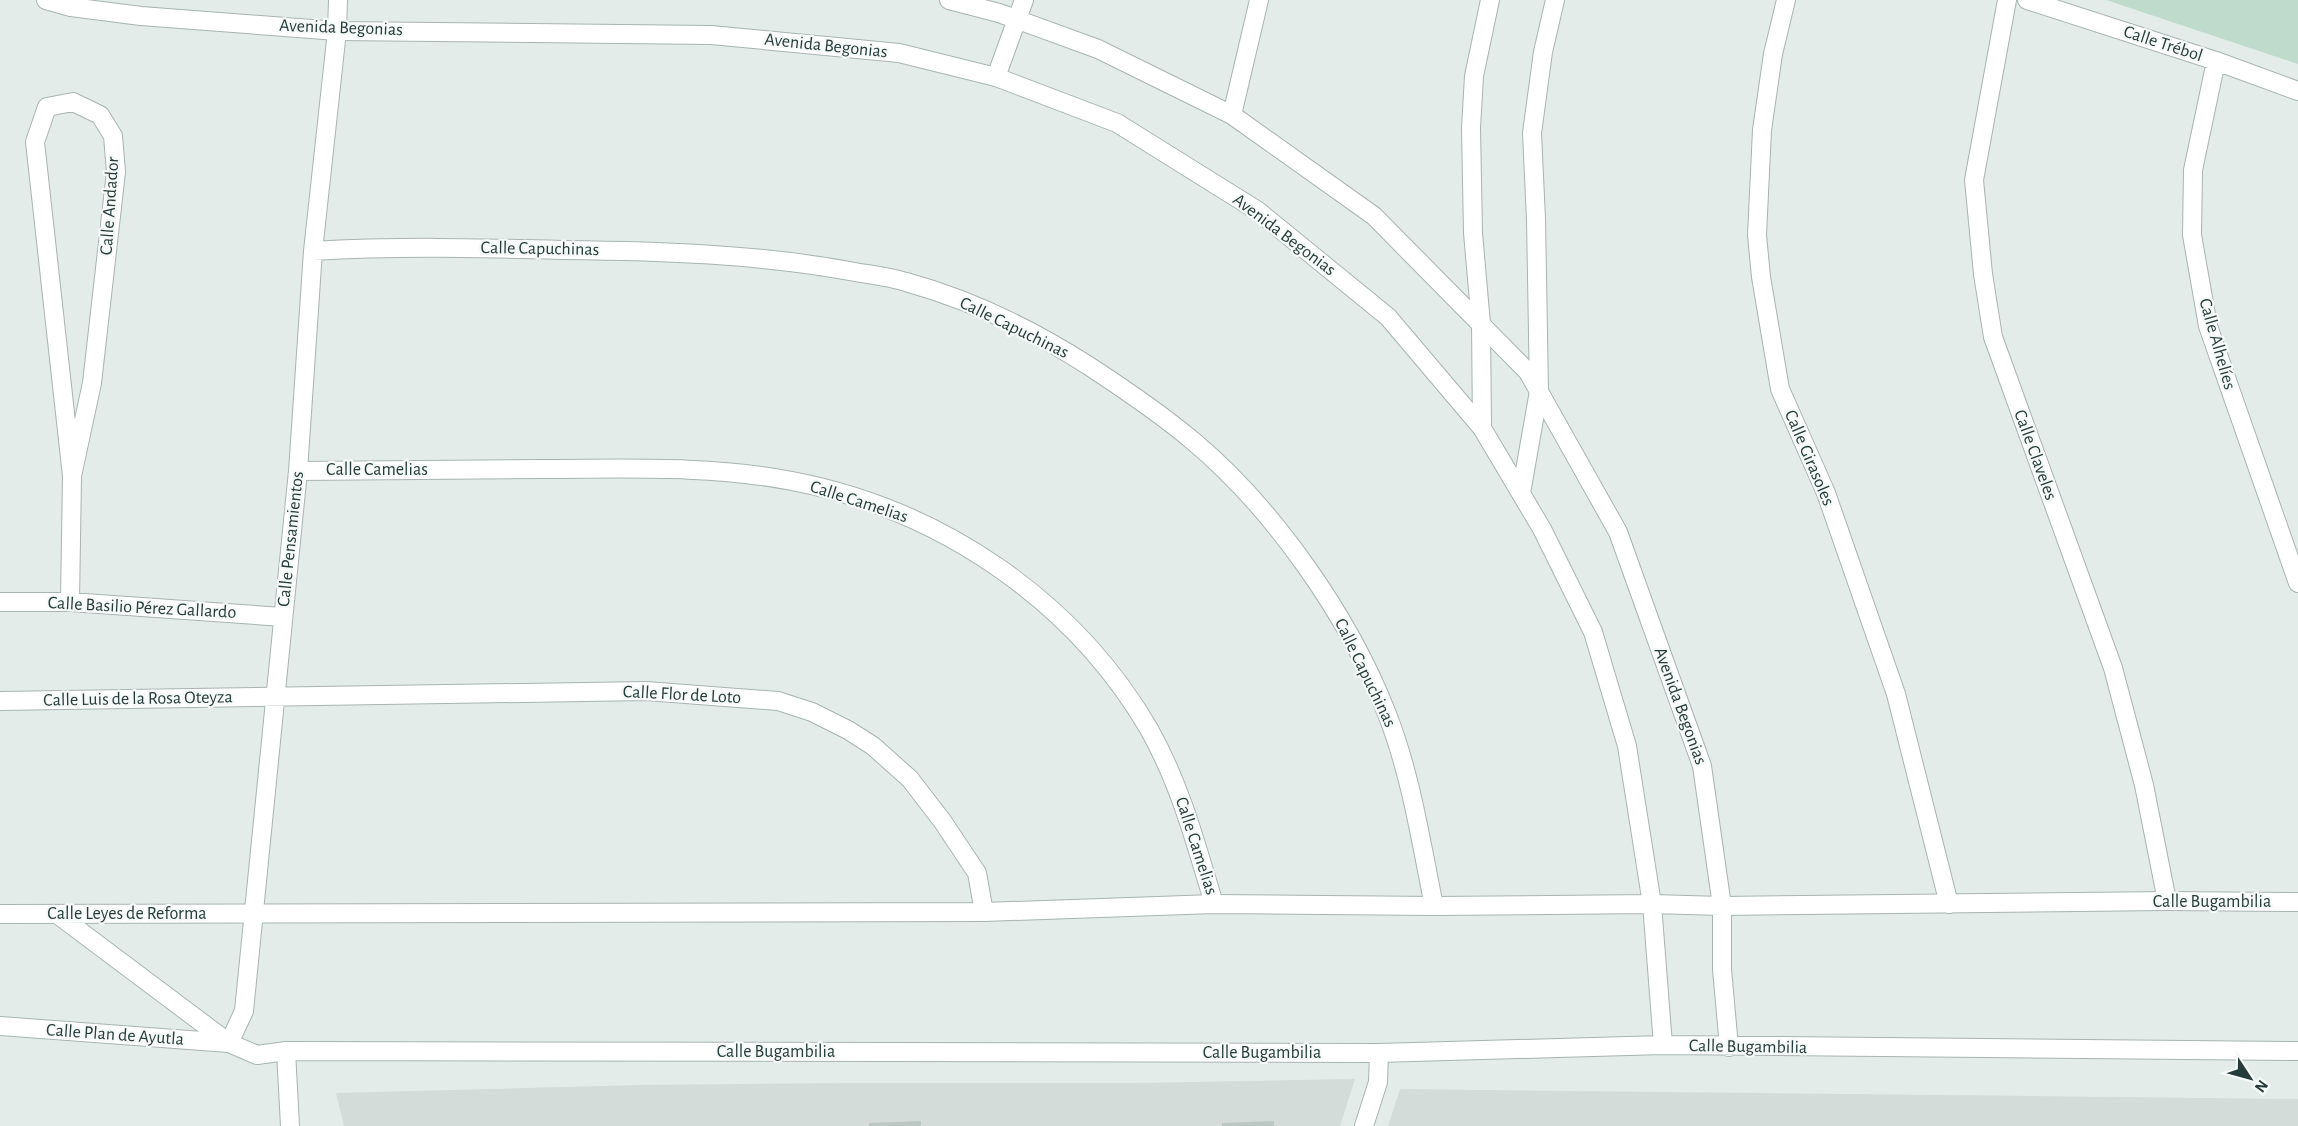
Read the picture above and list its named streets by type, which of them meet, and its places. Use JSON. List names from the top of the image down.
{
  "streets": {
    "street": [
      "Avenida Begonias",
      "Calle Trébol",
      "Calle Andador",
      "Calle Capuchinas",
      "Calle Alhelíes",
      "Calle Claveles",
      "Calle Girasoles",
      "Calle Camelias",
      "Calle Pensamientos",
      "Calle Basilio Pérez Gallardo",
      "Calle Flor de Loto",
      "Calle Luis de la Rosa Oteyza",
      "Calle Bugambilia",
      "Calle Leyes de Reforma",
      "Calle Plan de Ayutla"
    ]
  },
  "crossings": [
    ["Avenida Begonias", "Calle Pensamientos"],
    ["Avenida Begonias", "Calle Bugambilia"],
    ["Calle Trébol", "Calle Alhelíes"],
    ["Calle Andador", "Calle Basilio Pérez Gallardo"],
    ["Calle Capuchinas", "Calle Pensamientos"],
    ["Calle Capuchinas", "Calle Bugambilia"],
    ["Calle Claveles", "Calle Bugambilia"],
    ["Calle Girasoles", "Calle Bugambilia"],
    ["Calle Camelias", "Calle Pensamientos"],
    ["Calle Camelias", "Calle Bugambilia"],
    ["Calle Pensamientos", "Calle Basilio Pérez Gallardo"],
    ["Calle Pensamientos", "Calle Flor de Loto"],
    ["Calle Pensamientos", "Calle Luis de la Rosa Oteyza"],
    ["Calle Pensamientos", "Calle Bugambilia"],
    ["Calle Pensamientos", "Calle Leyes de Reforma"],
    ["Calle Pensamientos", "Calle Plan de Ayutla"],
    ["Calle Flor de Loto", "Calle Luis de la Rosa Oteyza"],
    ["Calle Flor de Loto", "Calle Bugambilia"],
    ["Calle Bugambilia", "Calle Leyes de Reforma"],
    ["Calle Bugambilia", "Calle Plan de Ayutla"]
  ],
  "north": "bottom right"
}
